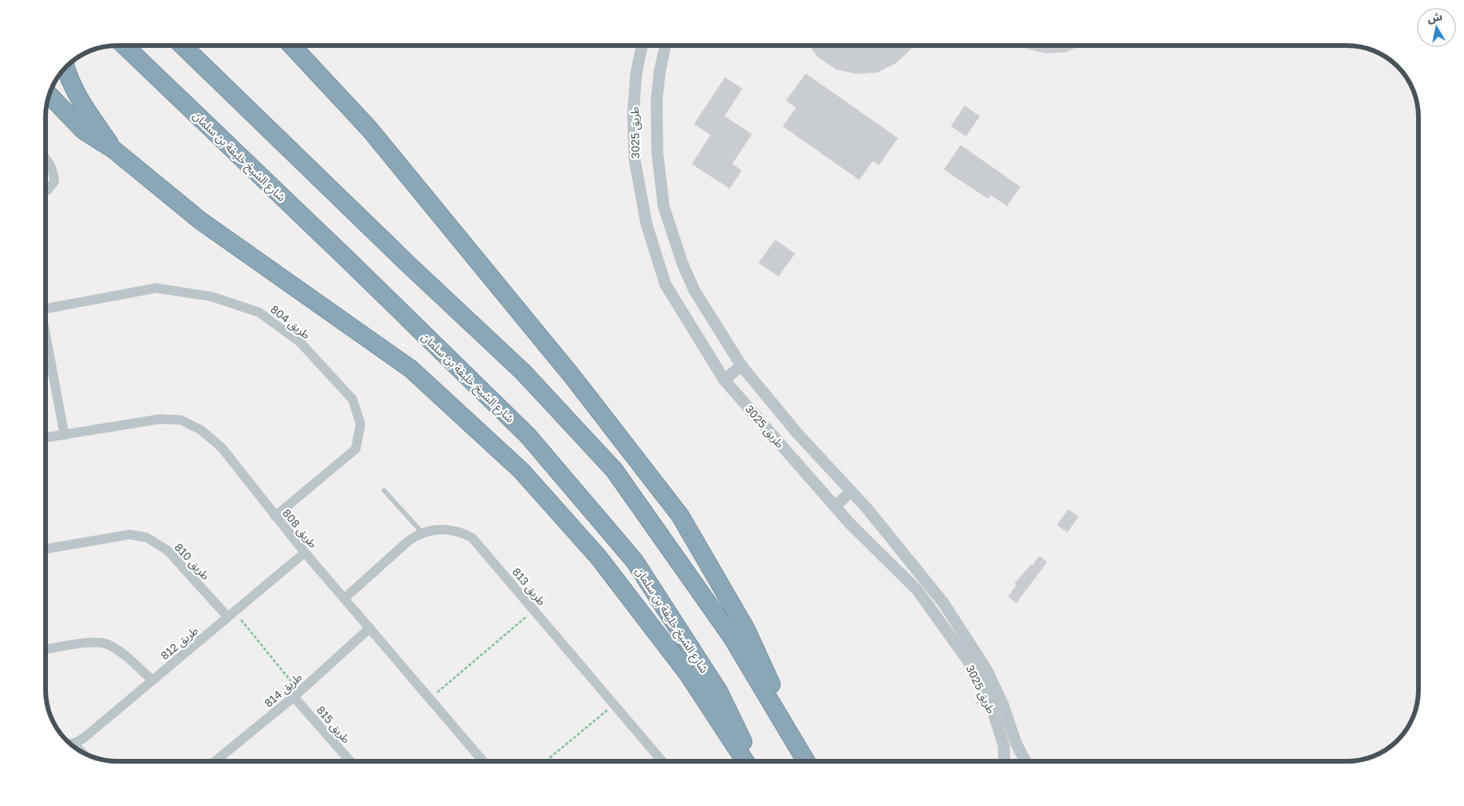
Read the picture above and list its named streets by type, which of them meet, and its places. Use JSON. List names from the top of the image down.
{
  "streets": {
    "highway": ["شارع الشيخ خليفة بن سلمان"],
    "street": [
      "طريق 3025",
      "طريق 804",
      "طريق 808",
      "طريق 810",
      "طريق 813",
      "طريق 812",
      "طريق 814",
      "طريق 815"
    ]
  },
  "crossings": [
    ["طريق 804", "طريق 808"],
    ["طريق 808", "طريق 813"],
    ["طريق 808", "طريق 812"],
    ["طريق 808", "طريق 814"],
    ["طريق 810", "طريق 812"],
    ["طريق 814", "طريق 815"]
  ],
  "north": "top"
}
